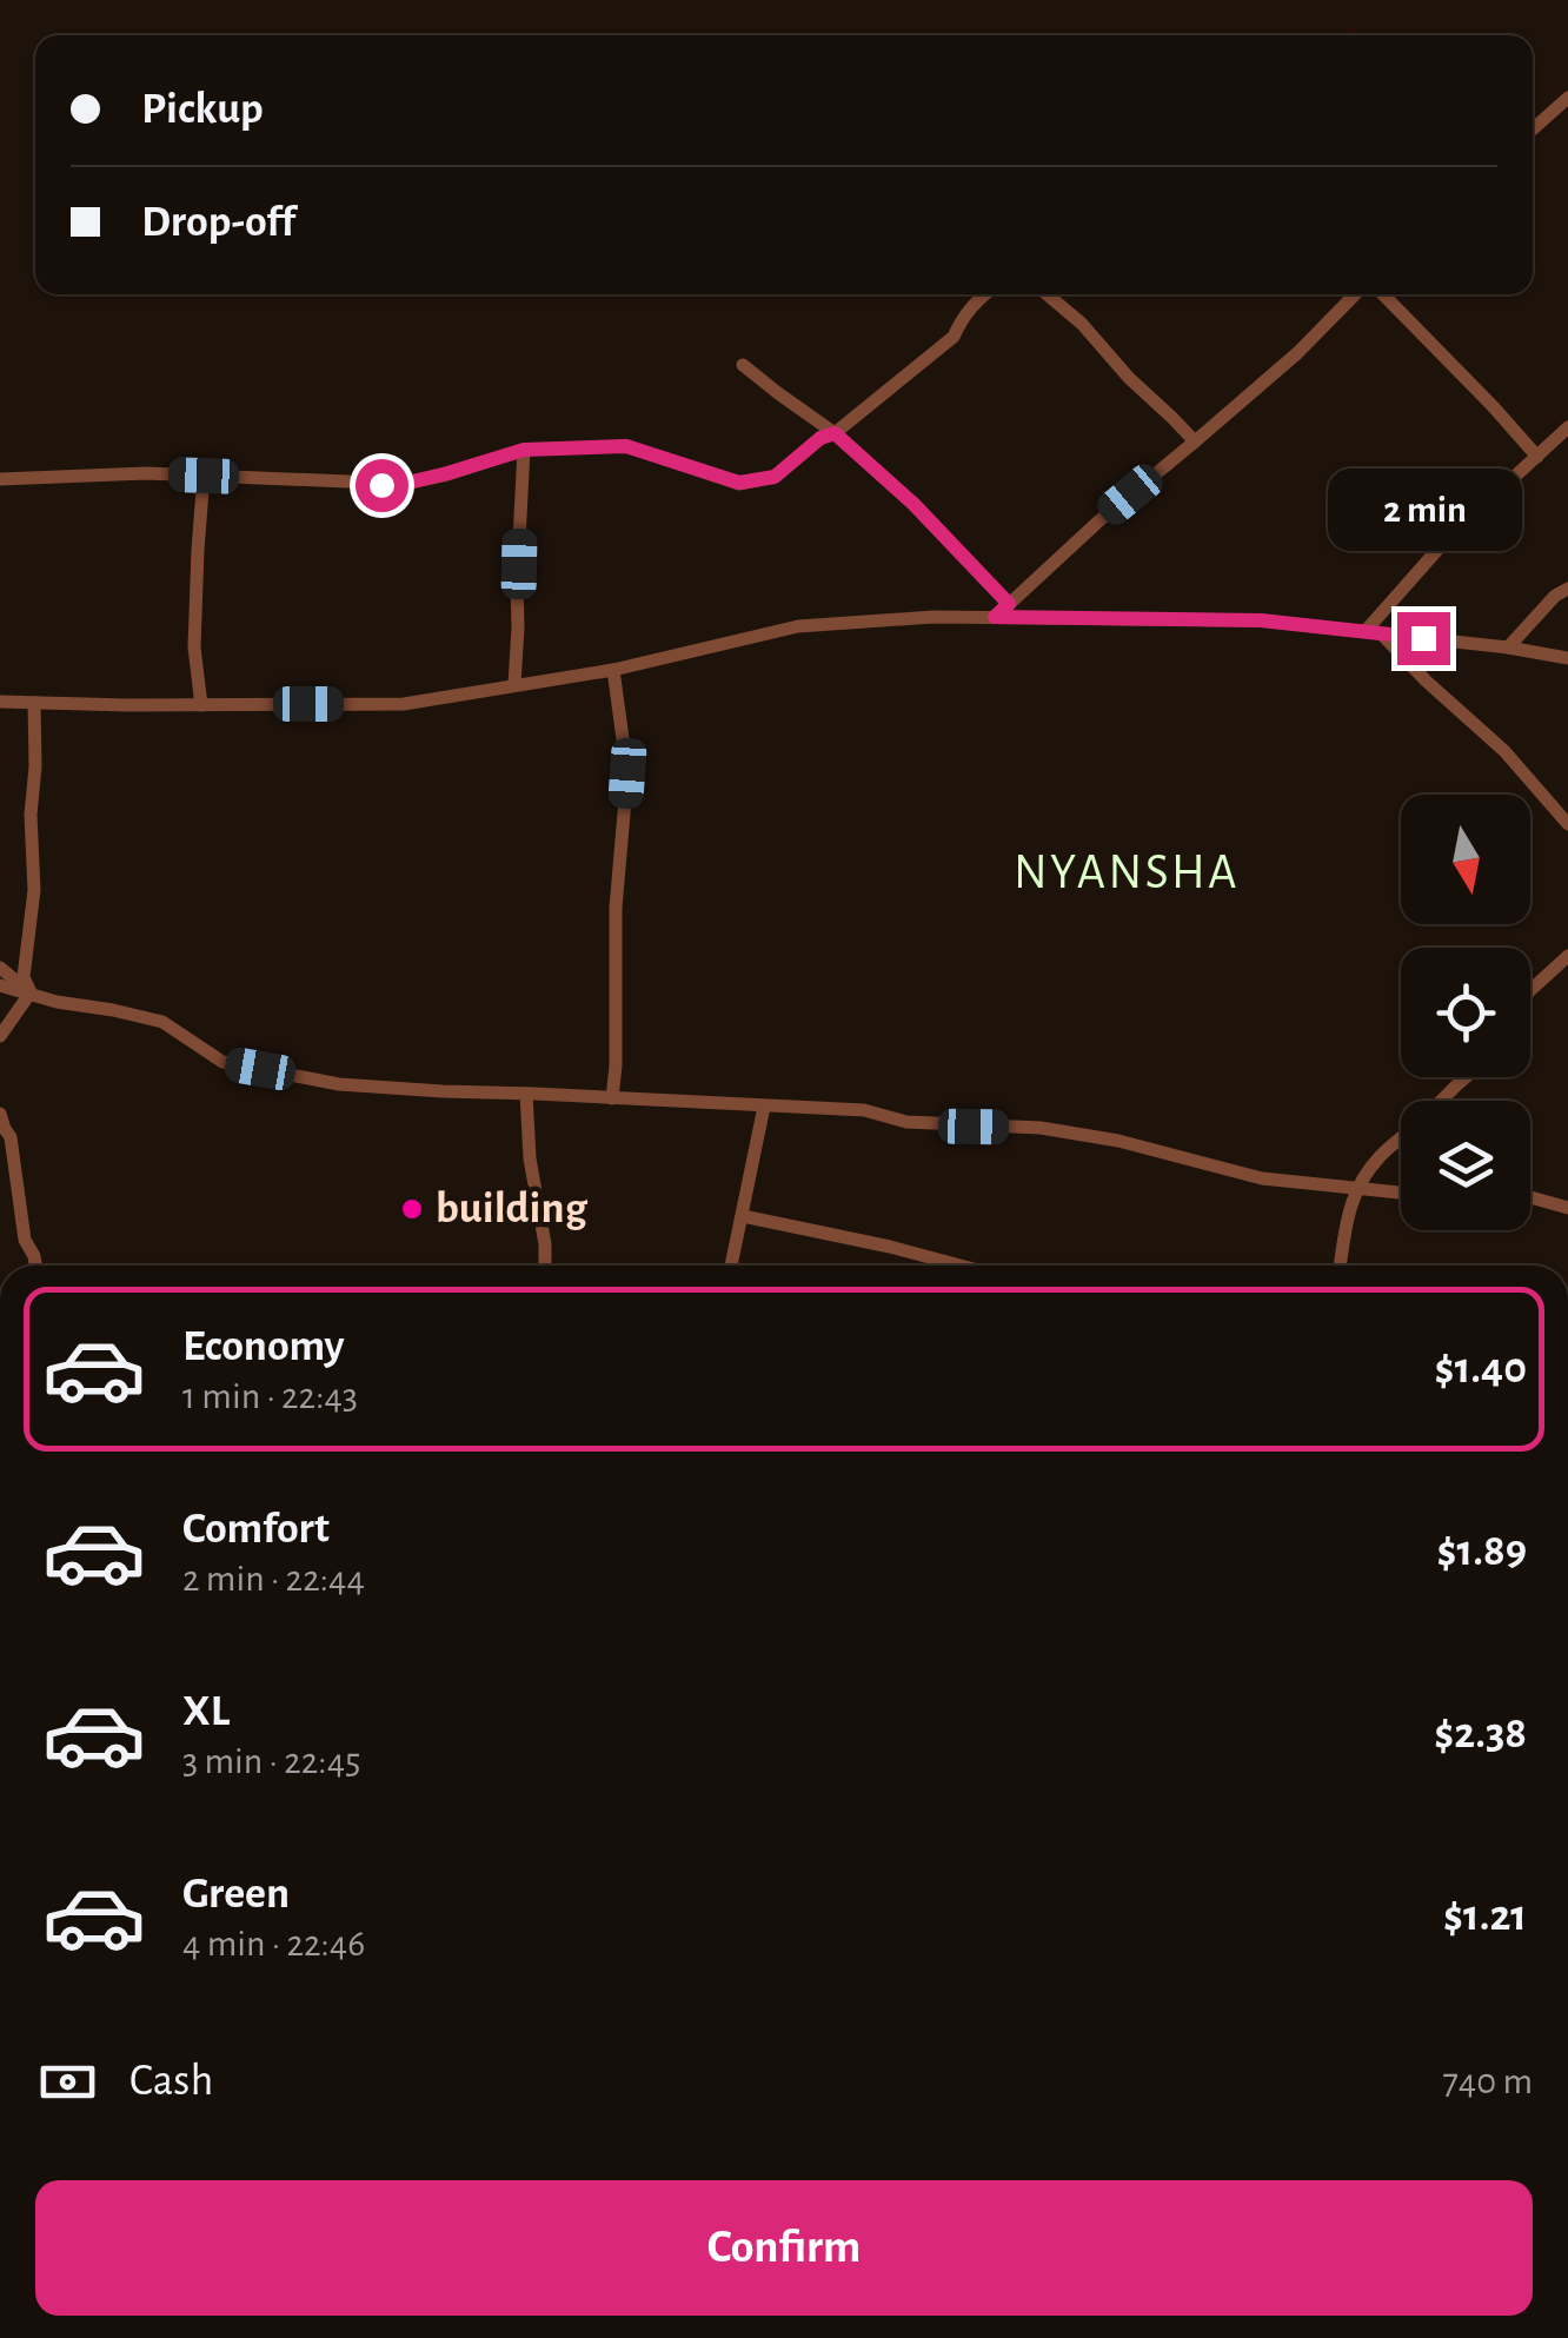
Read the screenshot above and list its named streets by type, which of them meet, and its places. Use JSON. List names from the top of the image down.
{
  "districts": ["NYANSHA"],
  "places": ["building"],
  "north": "bottom",
  "page": {
    "banner": ["Pickup", "Drop-off"],
    "bubble": "2 min",
    "list": [
      {
        "name": "Economy",
        "note": "1 min · 22:43",
        "value": "$1.40"
      },
      {
        "name": "Comfort",
        "note": "2 min · 22:44",
        "value": "$1.89"
      },
      {
        "name": "XL",
        "note": "3 min · 22:45",
        "value": "$2.38"
      },
      {
        "name": "Green",
        "note": "4 min · 22:46",
        "value": "$1.21"
      }
    ],
    "pay": ["Cash", "740 m"],
    "buttons": "Confirm"
  }
}
